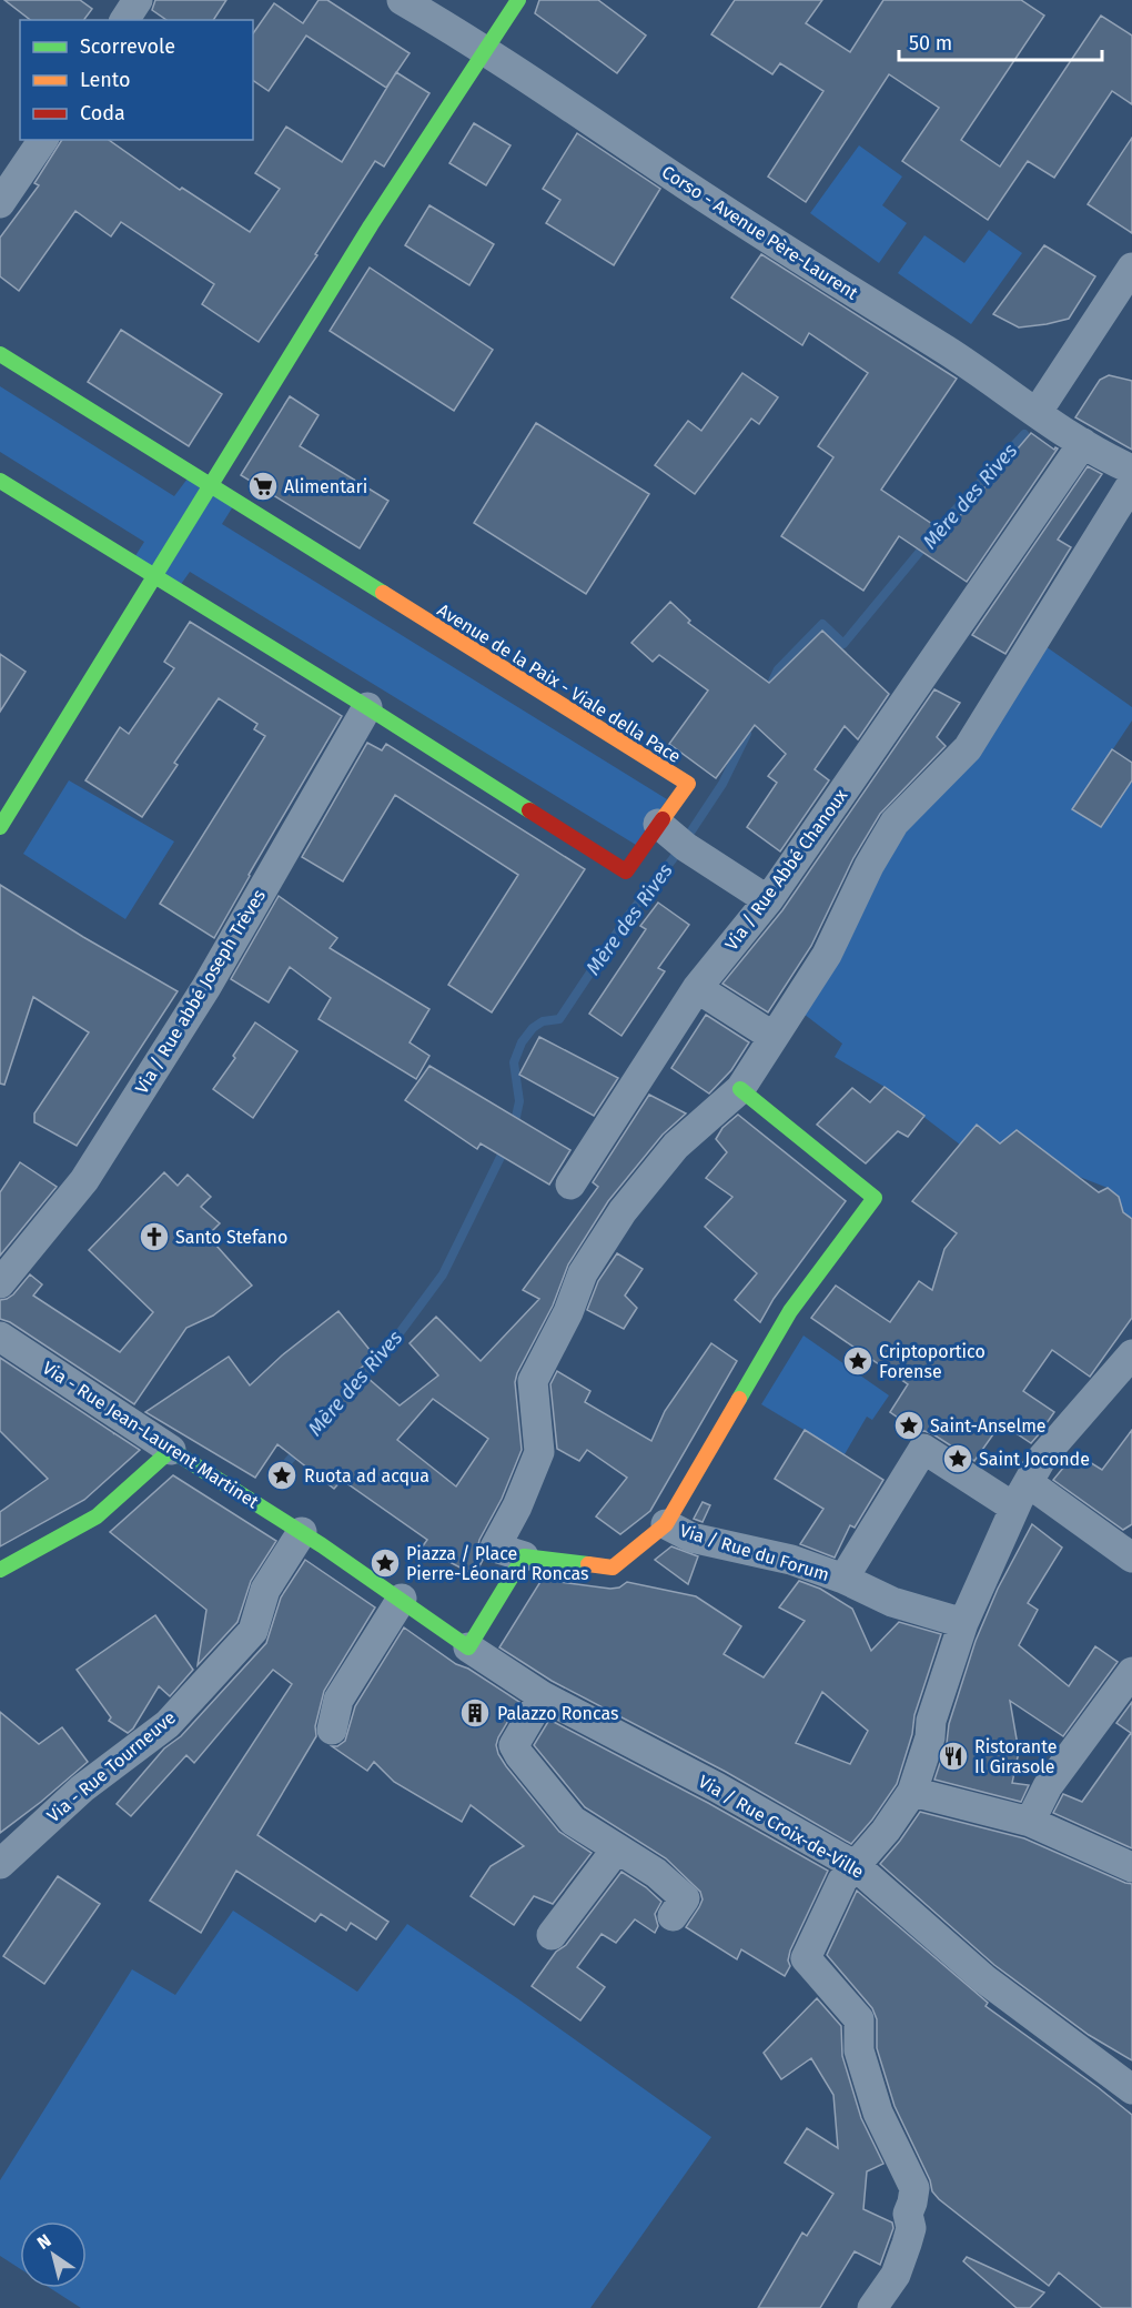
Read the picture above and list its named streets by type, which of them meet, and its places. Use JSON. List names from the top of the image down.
{
  "streets": {
    "street": [
      "Corso - Avenue Père-Laurent",
      "Avenue de la Paix - Viale della Pace",
      "Via / Rue Abbé Chanoux",
      "Via / Rue abbé Joseph Trèves",
      "Via - Rue Jean-Laurent Martinet",
      "Via / Rue du Forum",
      "Via - Rue Tourneuve",
      "Via / Rue Croix-de-Ville"
    ]
  },
  "crossings": [
    ["Corso - Avenue Père-Laurent", "Via / Rue Abbé Chanoux"],
    ["Avenue de la Paix - Viale della Pace", "Via / Rue abbé Joseph Trèves"],
    ["Via - Rue Jean-Laurent Martinet", "Via - Rue Tourneuve"],
    ["Via - Rue Jean-Laurent Martinet", "Via / Rue Croix-de-Ville"]
  ],
  "water": ["Mère des Rives"],
  "places": {
    "supermarket": ["Alimentari"],
    "church": ["Santo Stefano"],
    "place": [
      "Criptoportico Forense",
      "Saint-Anselme",
      "Saint Joconde",
      "Ruota ad acqua",
      "Piazza / Place Pierre-Léonard Roncas"
    ],
    "building": ["Palazzo Roncas"],
    "restaurant": ["Ristorante Il Girasole"]
  },
  "legend": ["Scorrevole", "Lento", "Coda"],
  "scale_bar": "50 m",
  "north": "top left"
}
